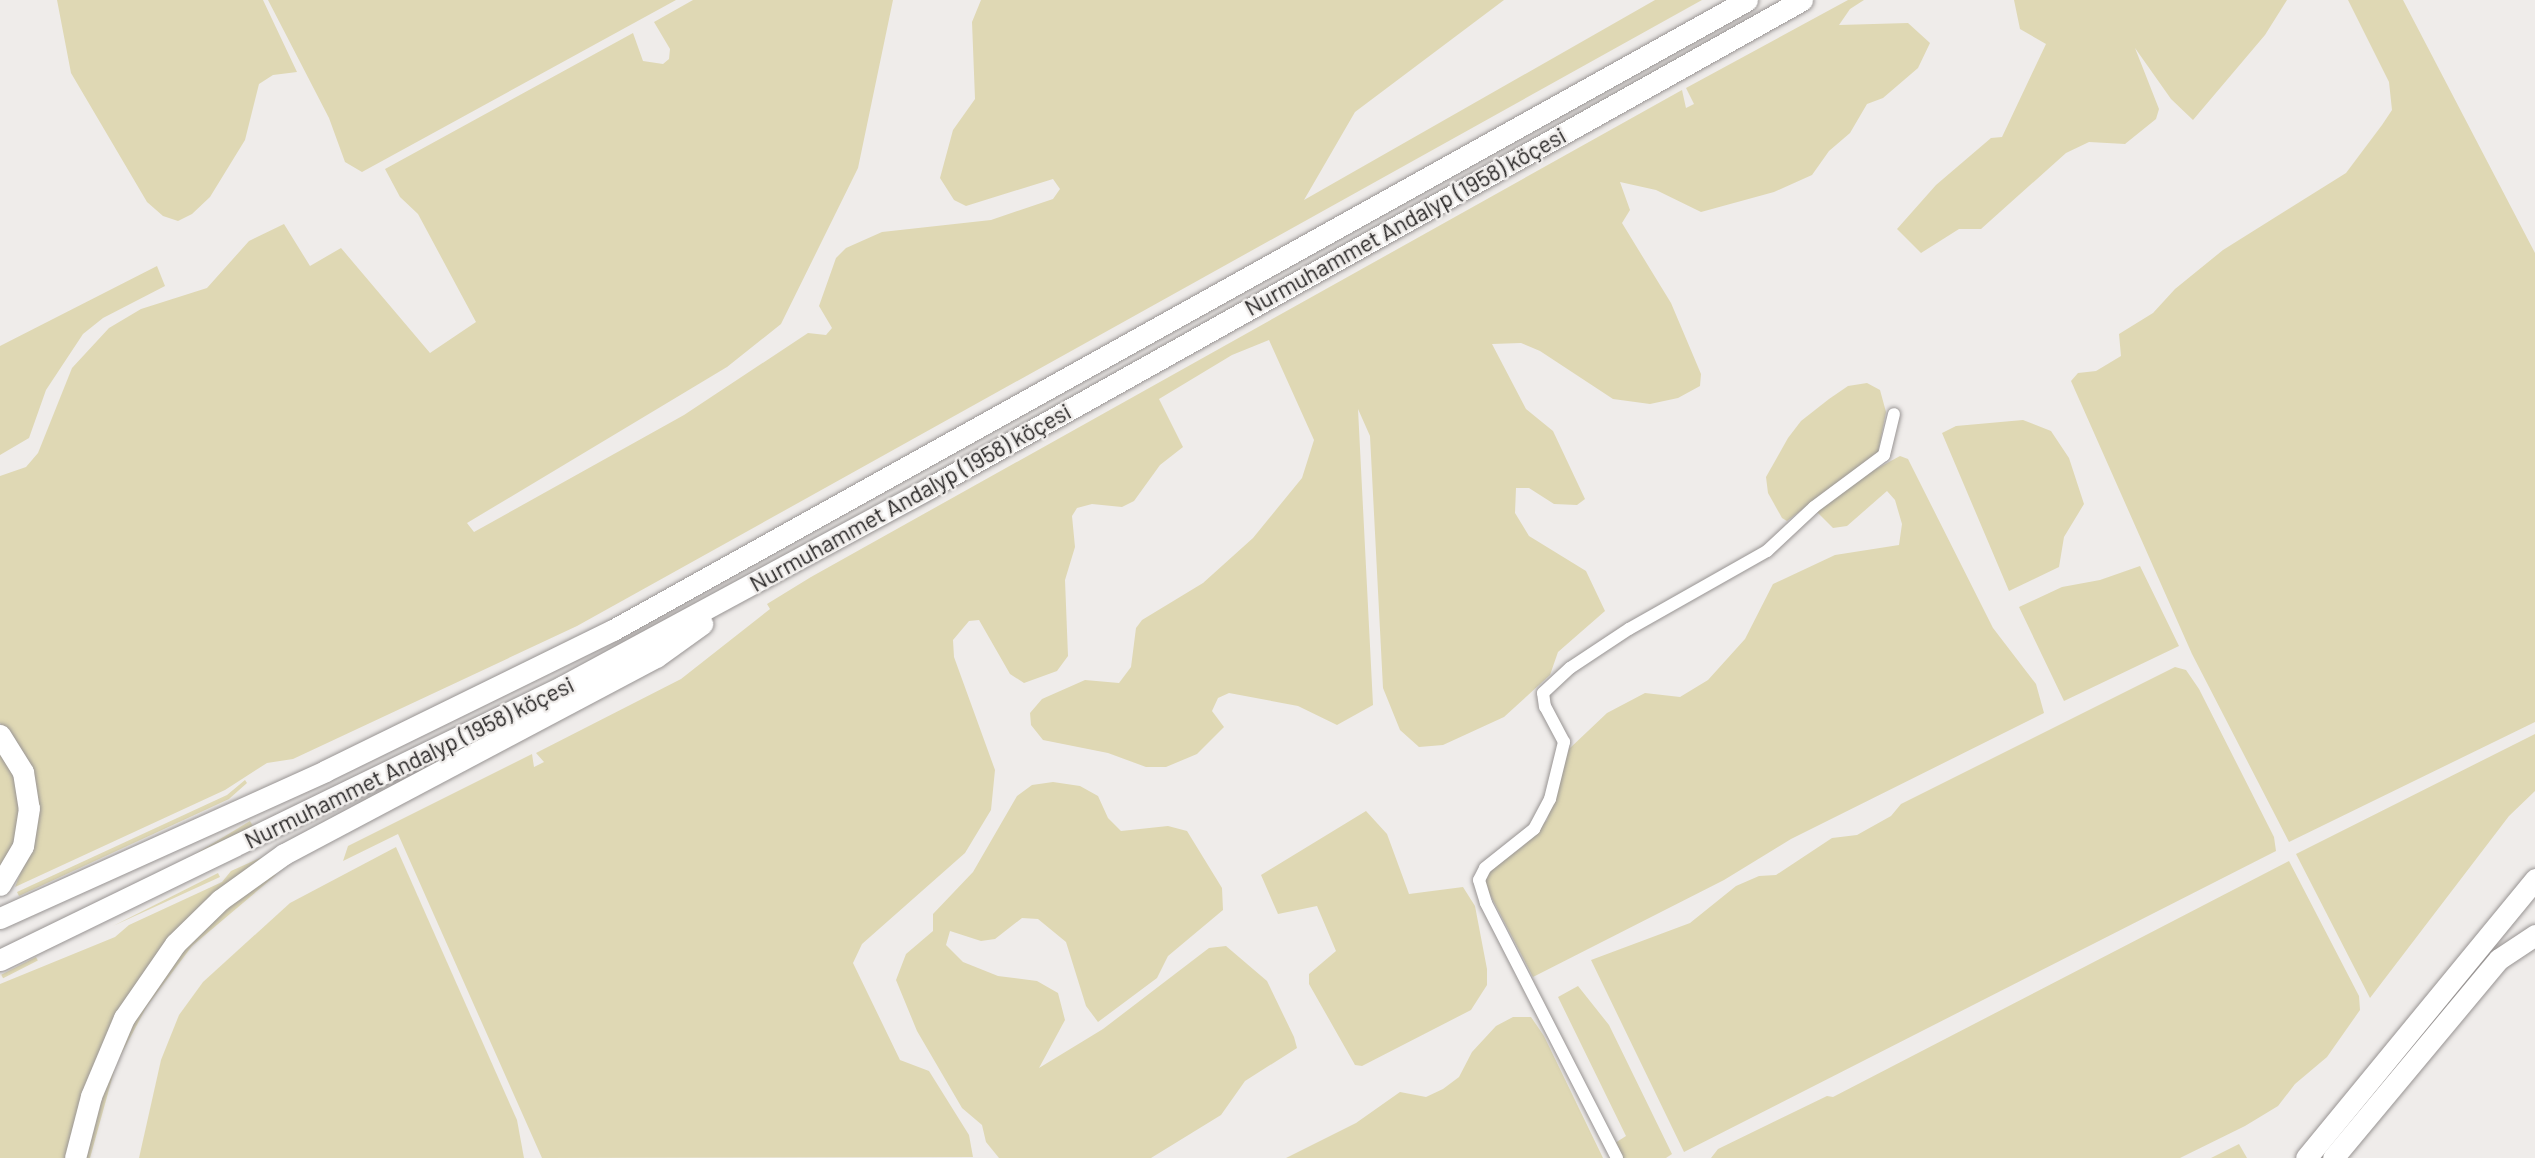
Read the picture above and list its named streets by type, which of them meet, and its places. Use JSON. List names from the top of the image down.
{
  "streets": {
    "main road": ["Nurmuhammet Andalyp (1958) köçesi"]
  }
}
